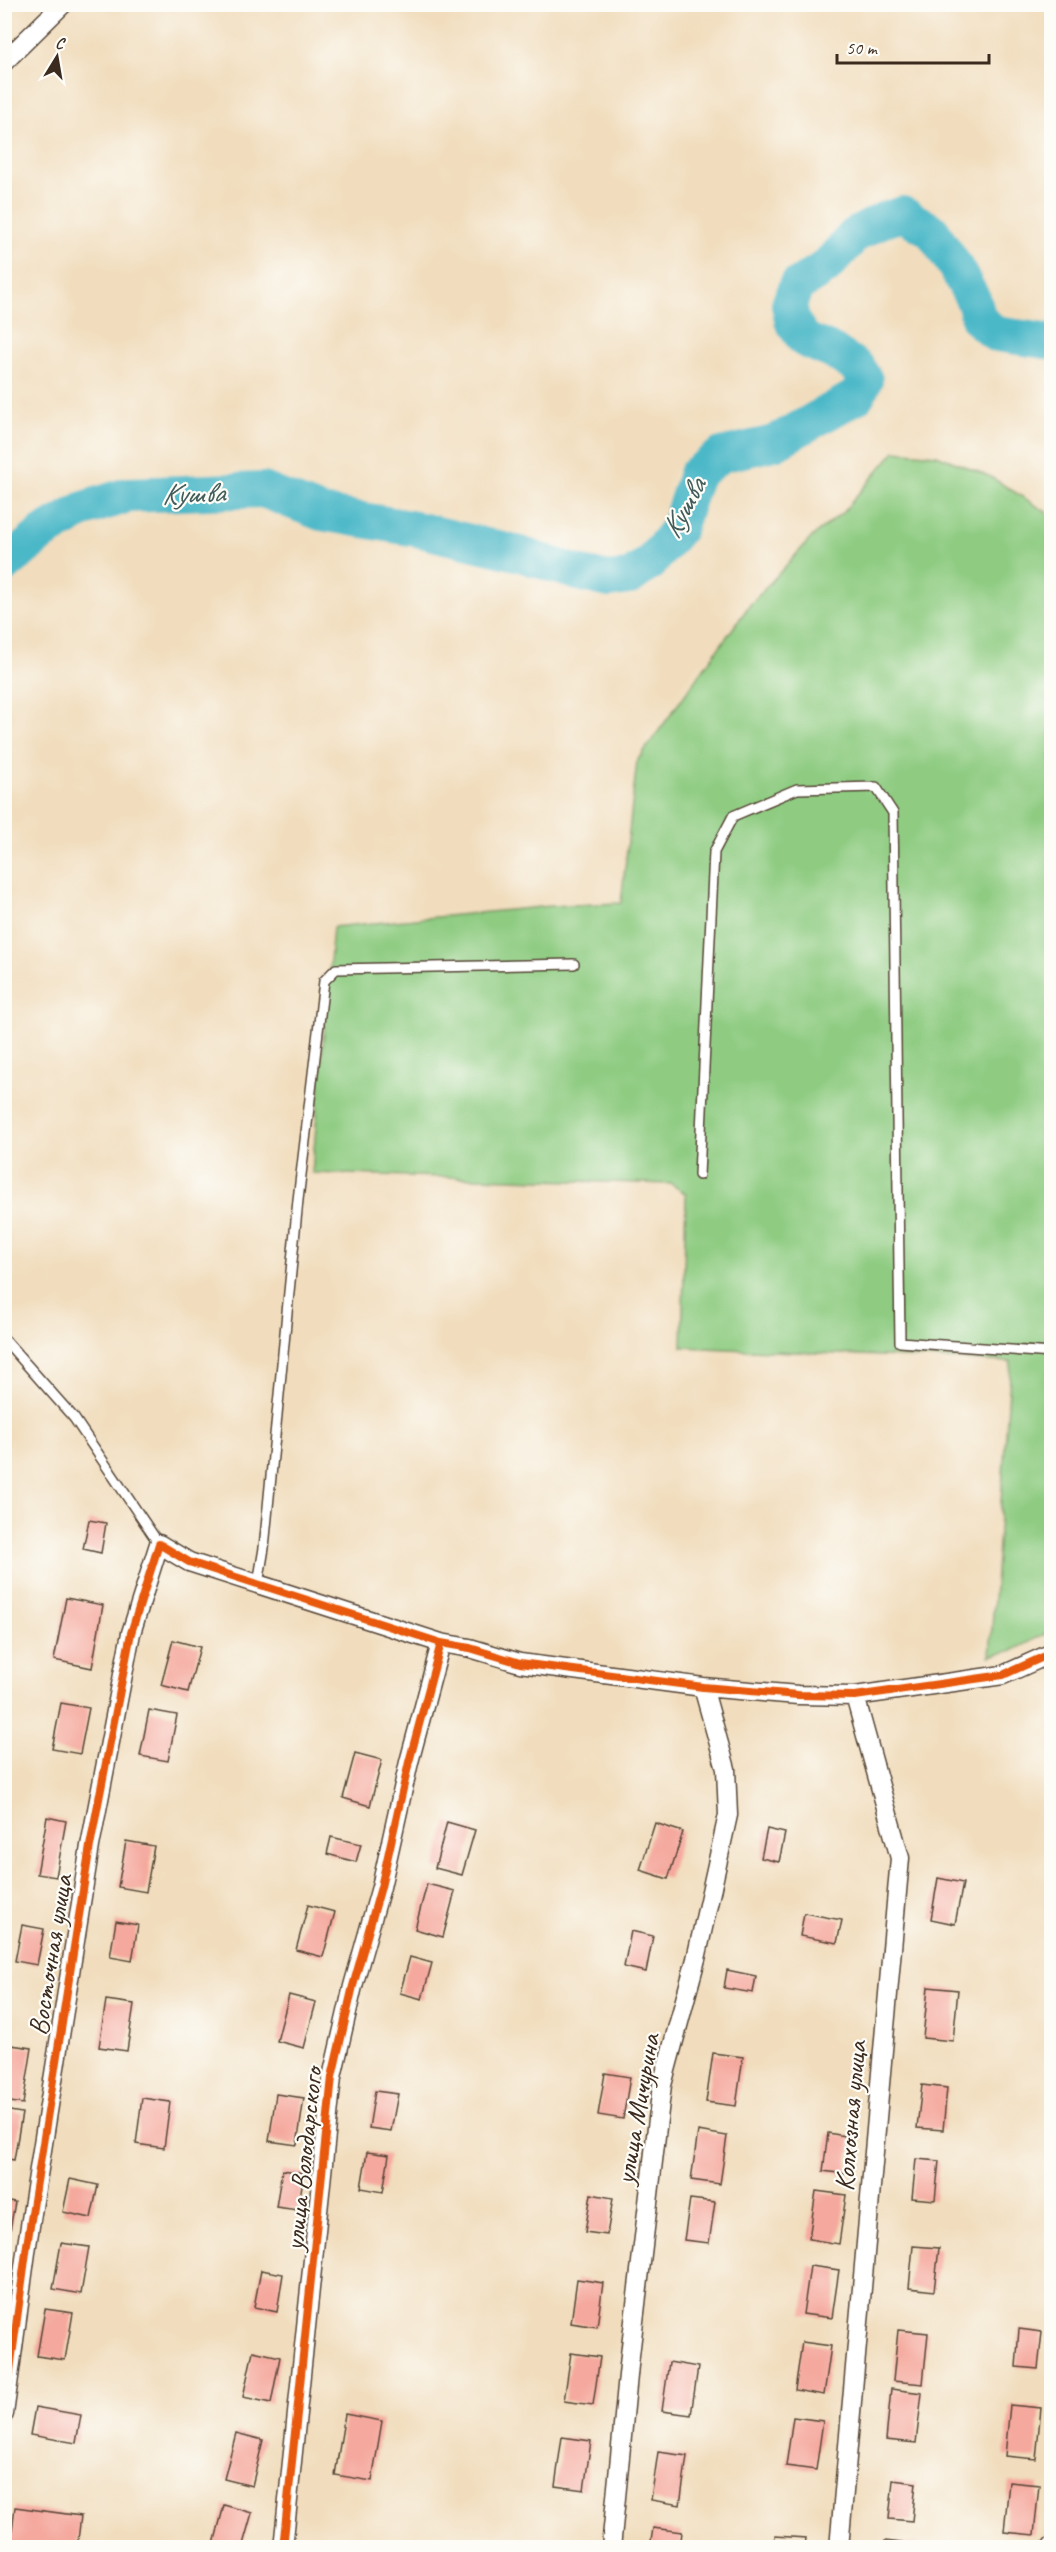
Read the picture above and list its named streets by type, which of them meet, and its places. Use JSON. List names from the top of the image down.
{
  "streets": {
    "street": [
      "Восточная улица",
      "улица Мичурина",
      "Колхозная улица",
      "улица Володарского"
    ]
  },
  "water": ["Кушва"],
  "scale_bar": "50 m",
  "north": "top"
}
